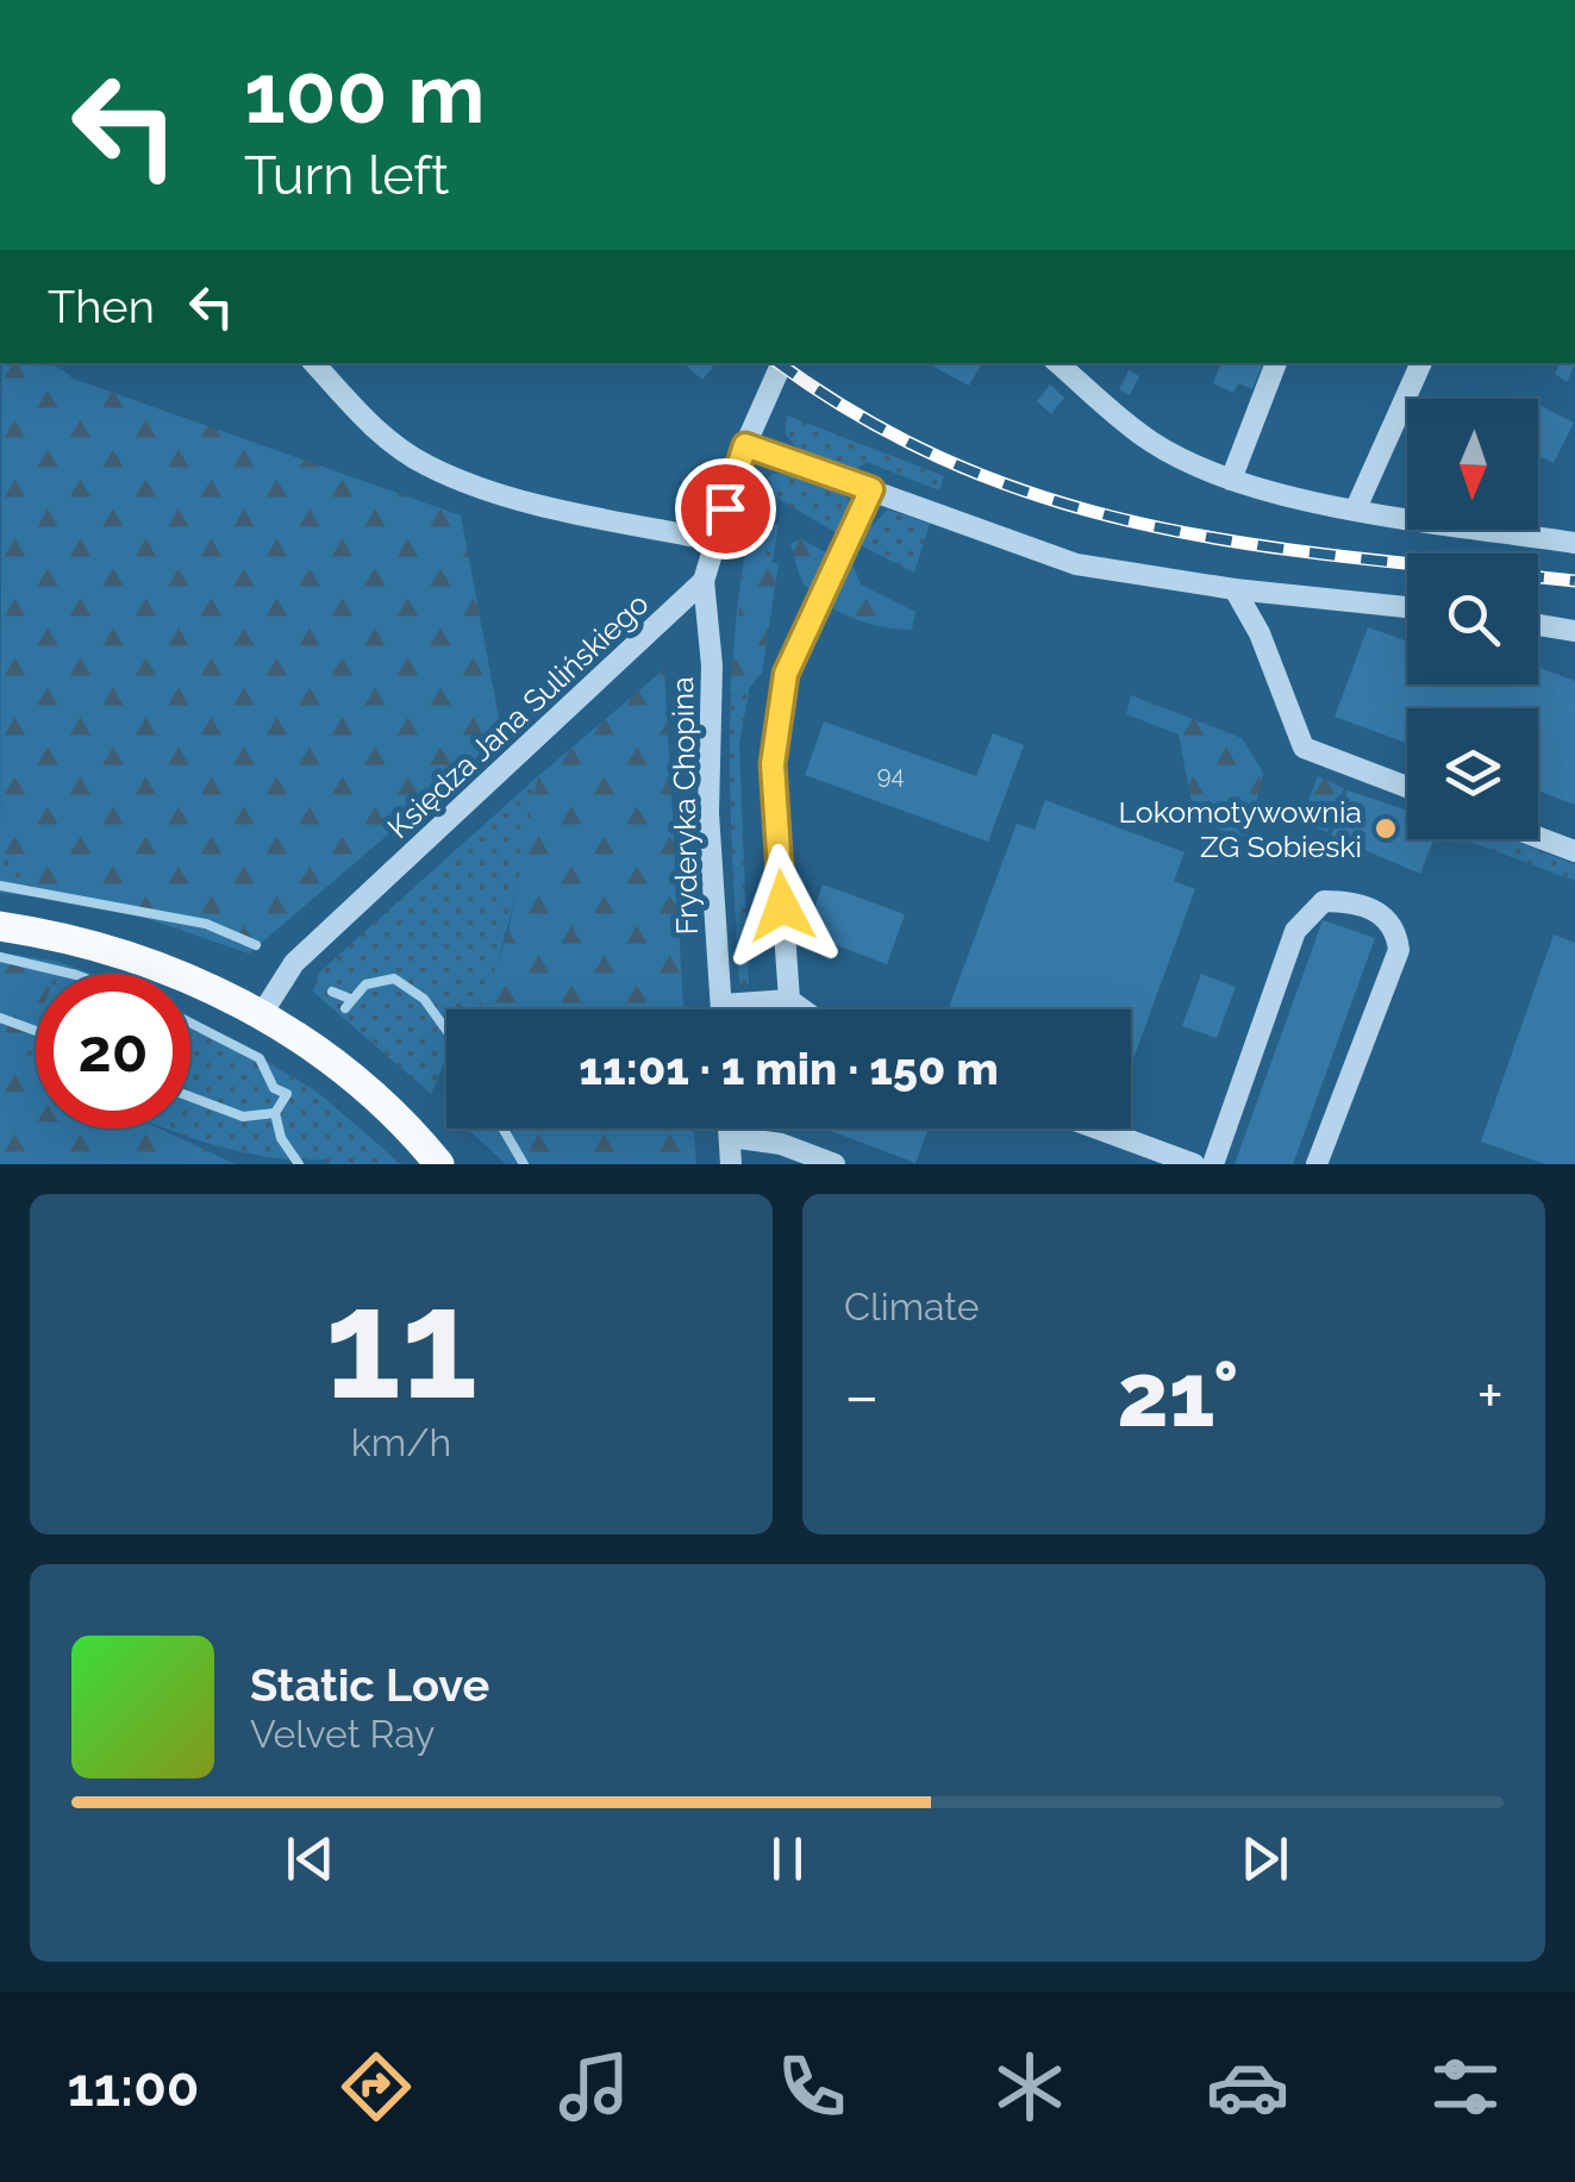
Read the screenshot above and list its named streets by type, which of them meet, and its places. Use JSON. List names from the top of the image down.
{
  "streets": {
    "street": ["Księdza Jana Sulińskiego", "Fryderyka Chopina"]
  },
  "crossings": [
    ["Księdza Jana Sulińskiego", "Fryderyka Chopina"]
  ],
  "places": ["Lokomotywownia ZG Sobieski"],
  "house_numbers": ["94"],
  "north": "bottom",
  "page": {
    "turn": ["100 m", "Turn left"],
    "then": "Then",
    "limit": "20",
    "trip": "11:01 · 1 min · 150 m",
    "tile": [
      ["11", "km/h"],
      "Climate"
    ],
    "heat": ["−", "21°", "+"],
    "song": ["Static Love", "Velvet Ray"],
    "tabs": "11:00"
  }
}
